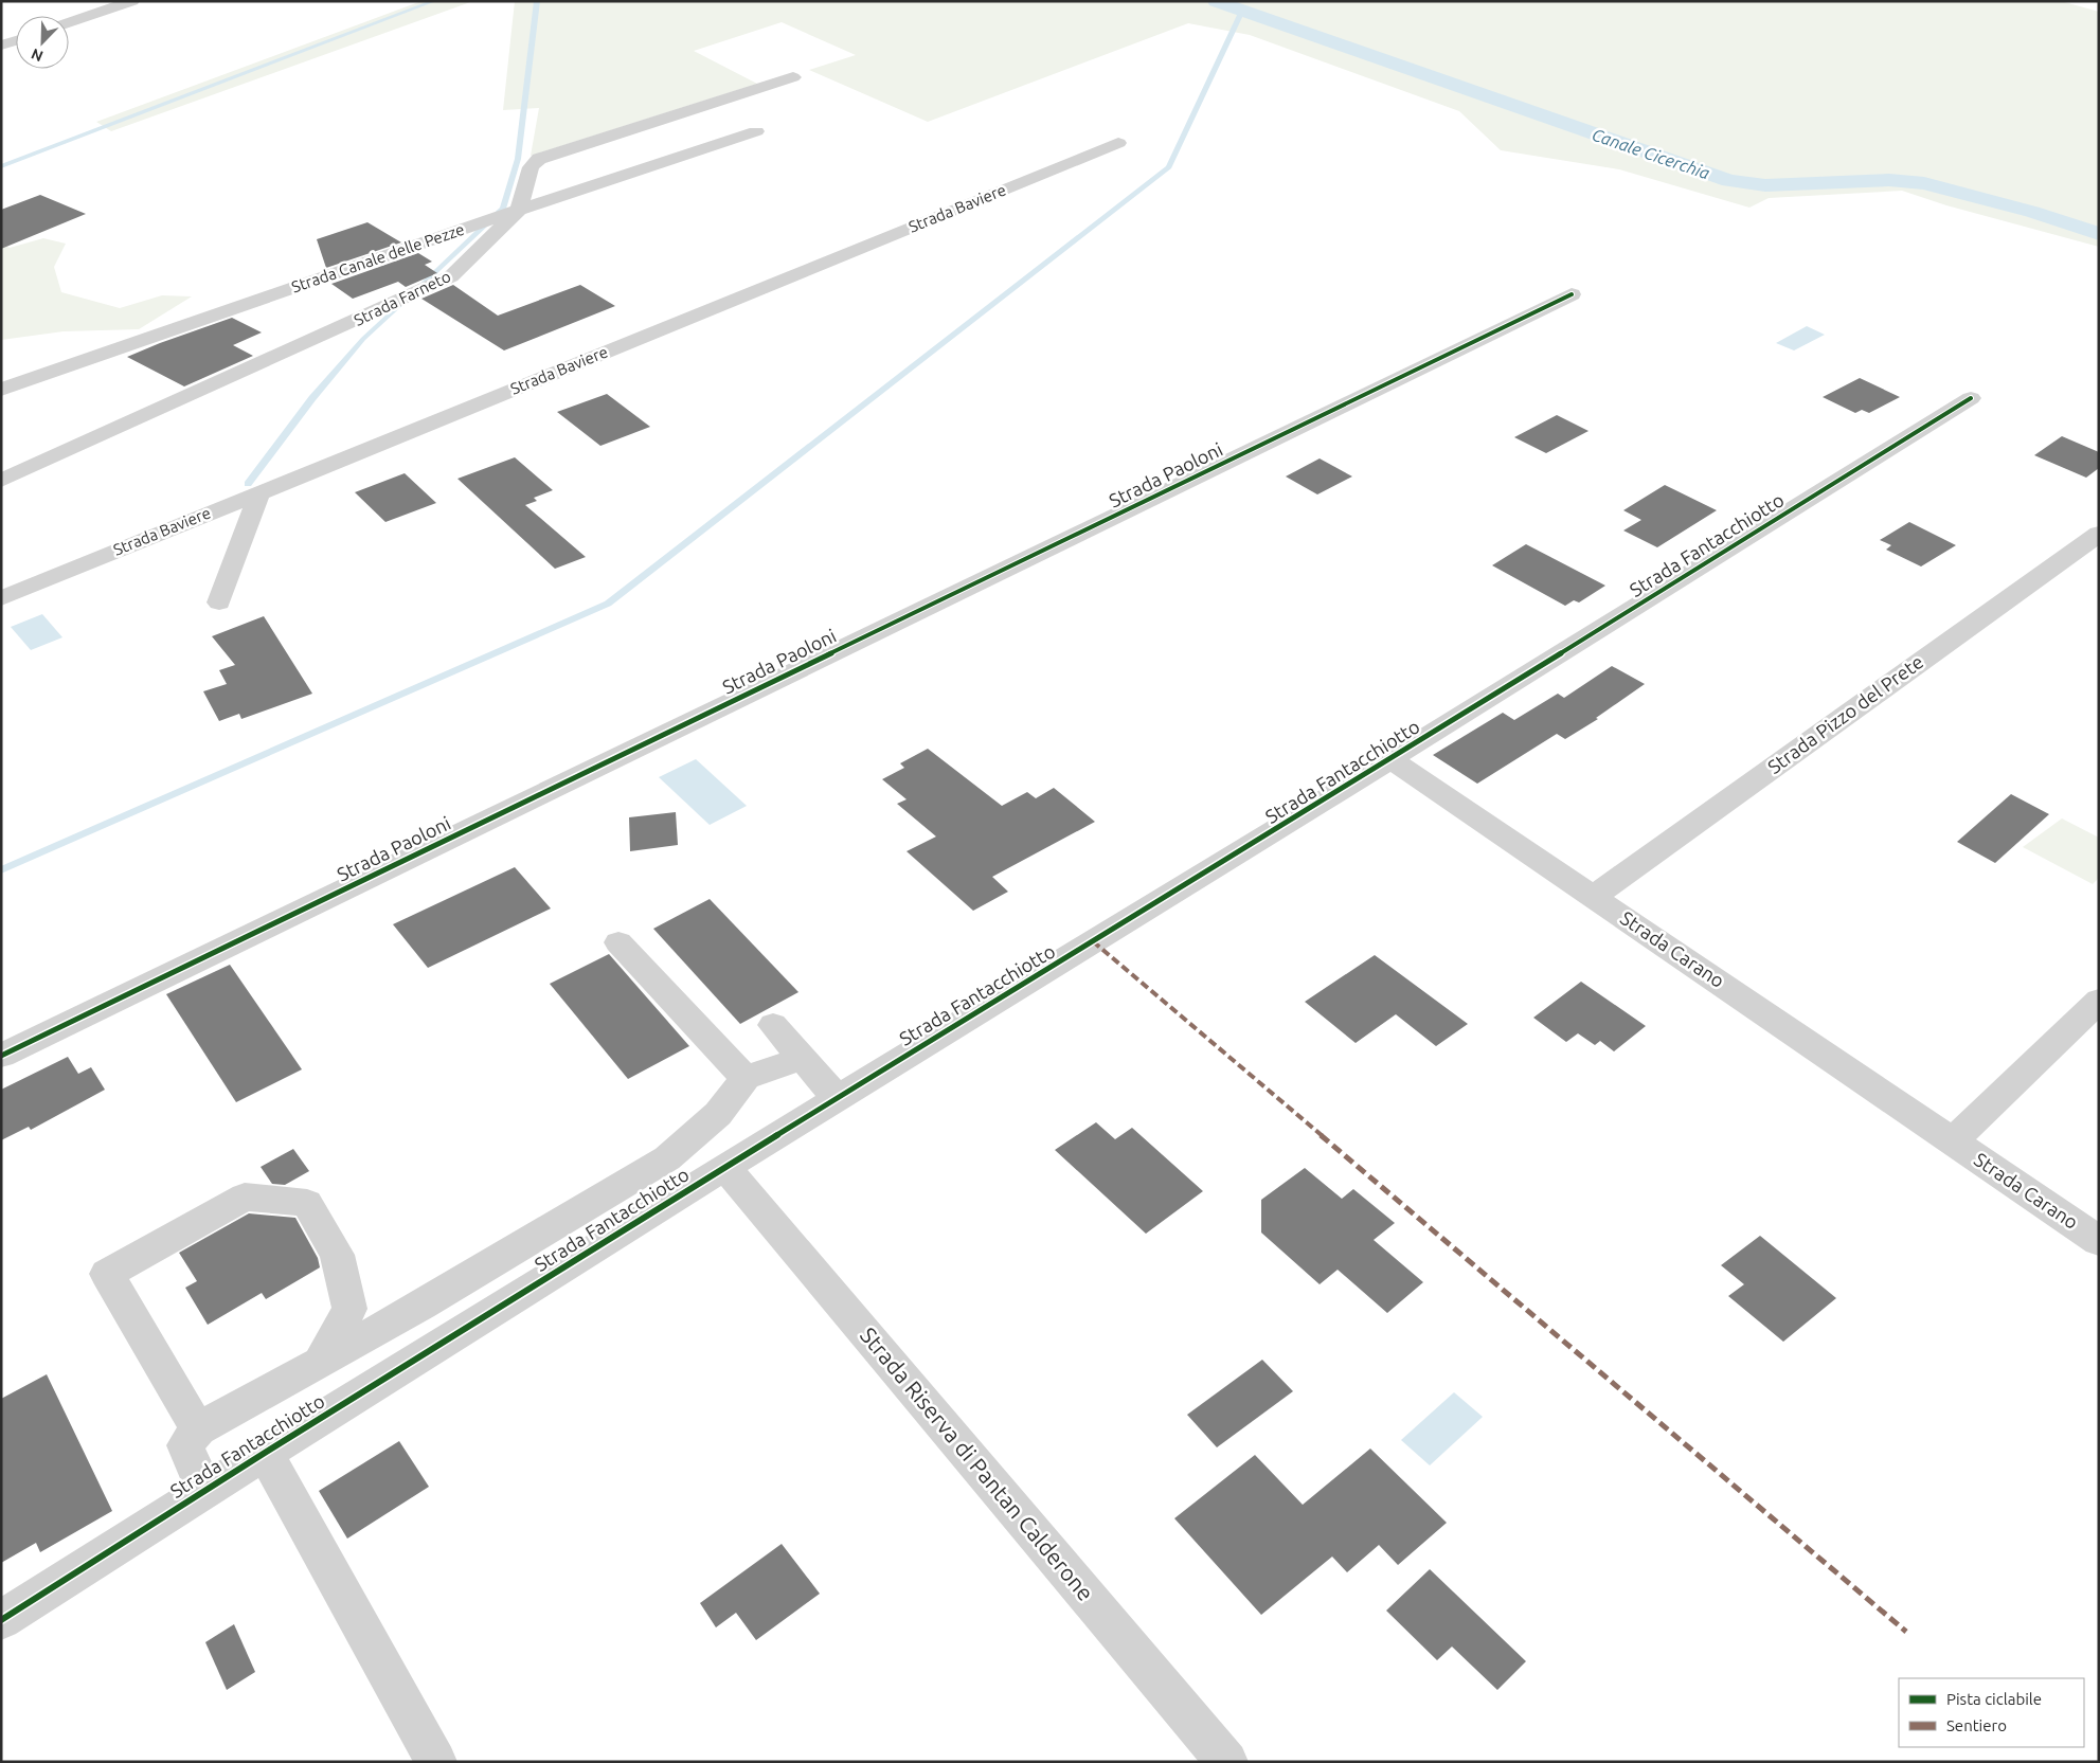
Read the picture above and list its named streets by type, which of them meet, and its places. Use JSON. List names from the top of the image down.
{
  "streets": {
    "street": [
      "Strada Baviere",
      "Strada Canale delle Pezze",
      "Strada Farneto",
      "Strada Paoloni",
      "Strada Fantacchiotto",
      "Strada Pizzo del Prete",
      "Strada Carano",
      "Strada Riserva di Pantan Calderone"
    ]
  },
  "crossings": [
    ["Strada Canale delle Pezze", "Strada Farneto"],
    ["Strada Fantacchiotto", "Strada Carano"],
    ["Strada Fantacchiotto", "Strada Riserva di Pantan Calderone"],
    ["Strada Pizzo del Prete", "Strada Carano"]
  ],
  "water": ["Canale Cicerchia"],
  "legend": ["Pista ciclabile", "Sentiero"],
  "north": "bottom left"
}
